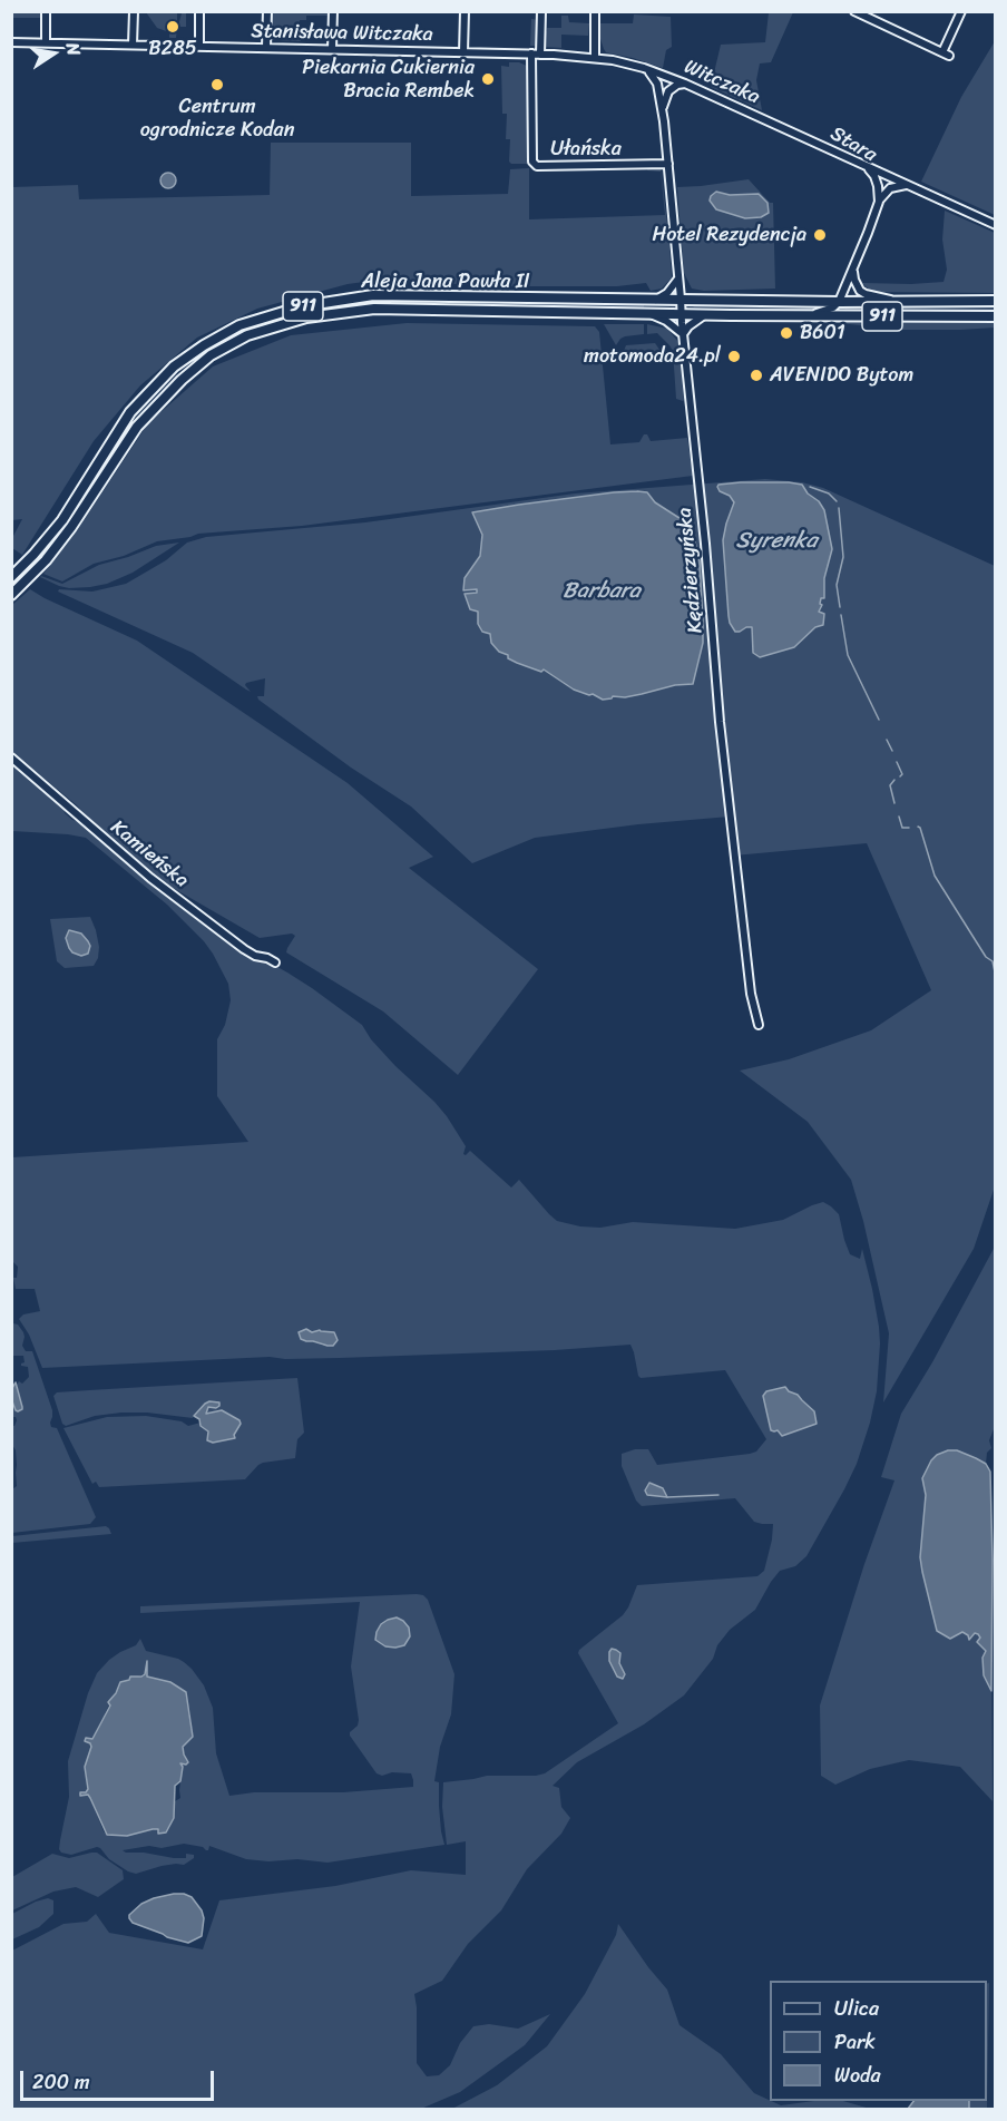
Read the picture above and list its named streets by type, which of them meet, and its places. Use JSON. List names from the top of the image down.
{
  "streets": {
    "main road": ["Aleja Jana Pawła II", "911"],
    "street": [
      "Stanisława Witczaka",
      "Witczaka",
      "Stara",
      "Ułańska",
      "Kędzierzyńska",
      "Kamieńska"
    ]
  },
  "crossings": [
    ["Stanisława Witczaka", "Witczaka"],
    ["Stanisława Witczaka", "Ułańska"],
    ["Stanisława Witczaka", "Kędzierzyńska"],
    ["Witczaka", "Stara"],
    ["Ułańska", "Kędzierzyńska"],
    ["Aleja Jana Pawła II", "911"],
    ["Aleja Jana Pawła II", "Kędzierzyńska"]
  ],
  "water": ["Syrenka", "Barbara"],
  "places": [
    "B285",
    "Piekarnia Cukiernia Bracia Rembek",
    "Centrum ogrodnicze Kodan",
    "Hotel Rezydencja",
    "B601",
    "motomoda24.pl",
    "AVENIDO Bytom"
  ],
  "legend": ["Ulica", "Park", "Woda"],
  "scale_bar": "200 m",
  "north": "right"
}
